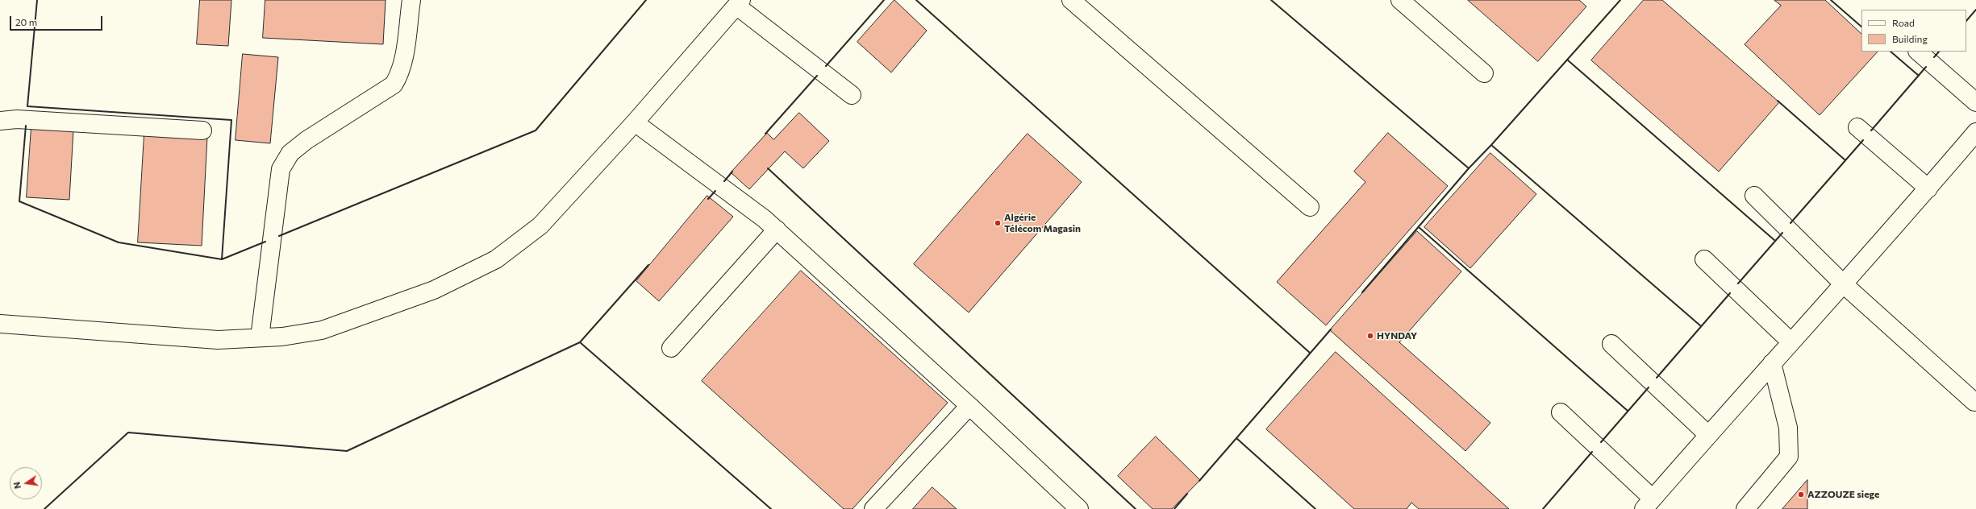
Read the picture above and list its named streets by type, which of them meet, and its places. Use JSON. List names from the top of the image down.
{
  "places": ["Algérie Télécom Magasin", "HYNDAY", "AZZOUZE siege"],
  "legend": ["Road", "Building"],
  "scale_bar": "20 m",
  "north": "left"
}
